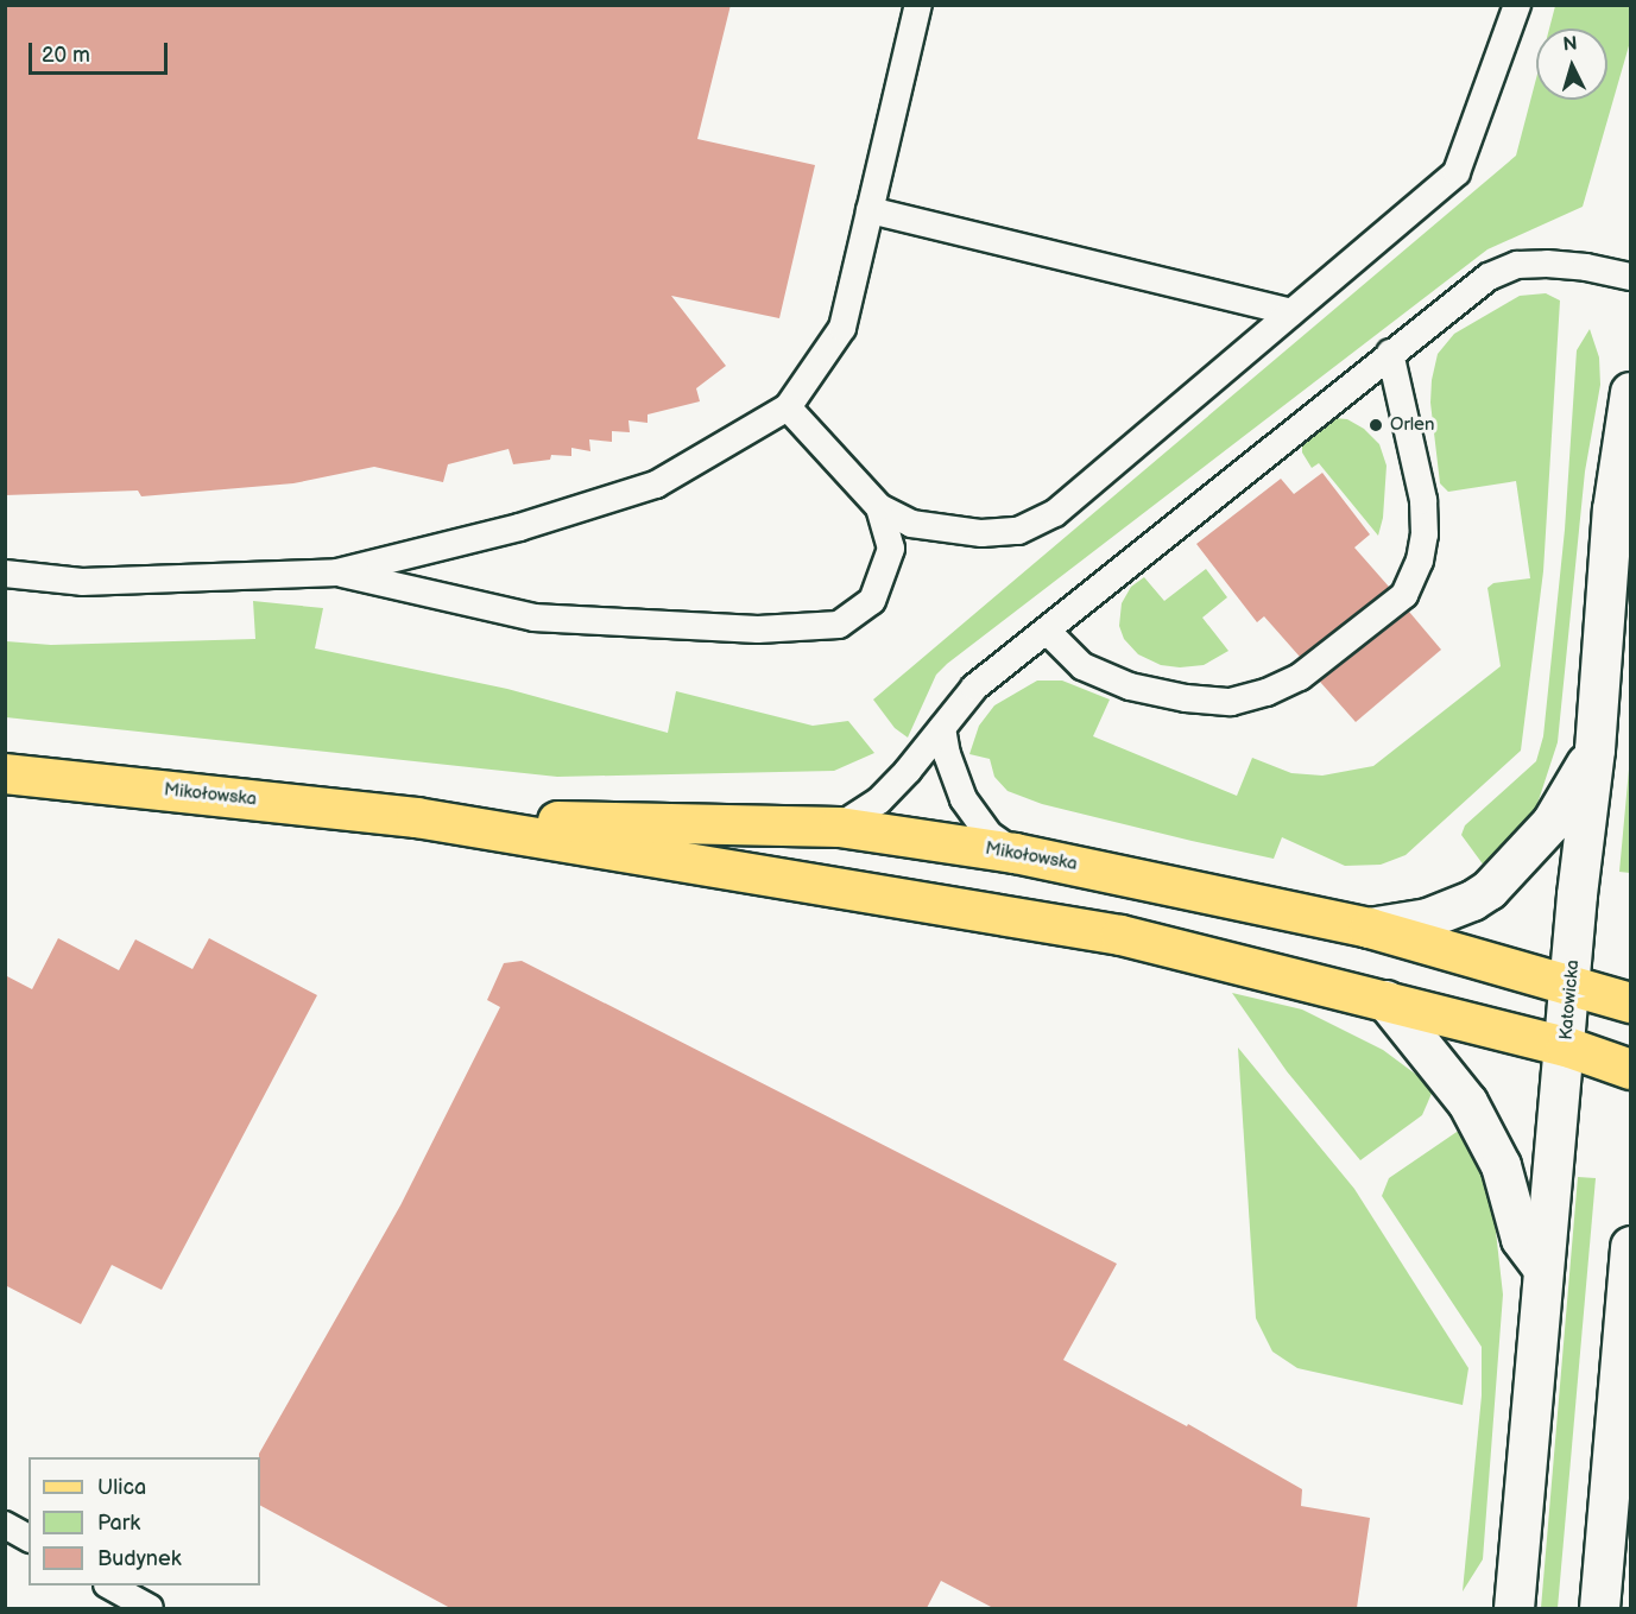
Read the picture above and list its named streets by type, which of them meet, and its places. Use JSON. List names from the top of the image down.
{
  "streets": {
    "main road": ["Mikołowska", "Katowicka"]
  },
  "crossings": [
    ["Mikołowska", "Katowicka"]
  ],
  "places": ["Orlen"],
  "legend": ["Ulica", "Park", "Budynek"],
  "scale_bar": "20 m",
  "north": "top"
}
